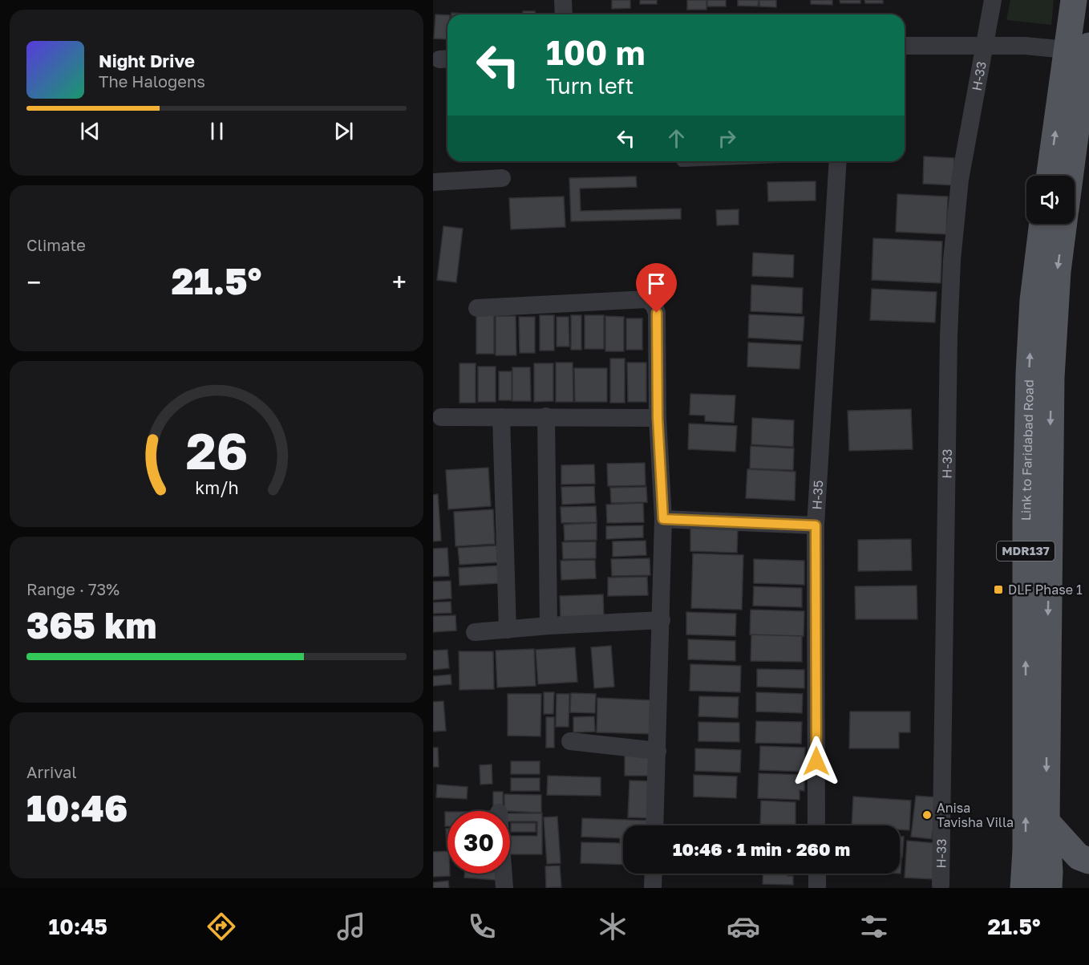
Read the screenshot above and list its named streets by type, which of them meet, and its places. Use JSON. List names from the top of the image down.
{
  "streets": {
    "main road": ["Link to Faridabad Road", "MDR137"],
    "street": ["H-33", "H-35"]
  },
  "places": {
    "transit": ["DLF Phase 1"],
    "other": ["Anisa Tavisha Villa"]
  },
  "page": {
    "turn": ["100 m", "Turn left"],
    "song": ["Night Drive", "The Halogens"],
    "tile": [
      "Climate",
      ["Range · 73%", "365 km"],
      ["Arrival", "10:46"]
    ],
    "heat": ["−", "21.5°", "+"],
    "limit": "30",
    "trip": "10:46 · 1 min · 260 m",
    "tabs": ["10:45", "21.5°"],
    "gauge": ["26", "km/h"]
  }
}
